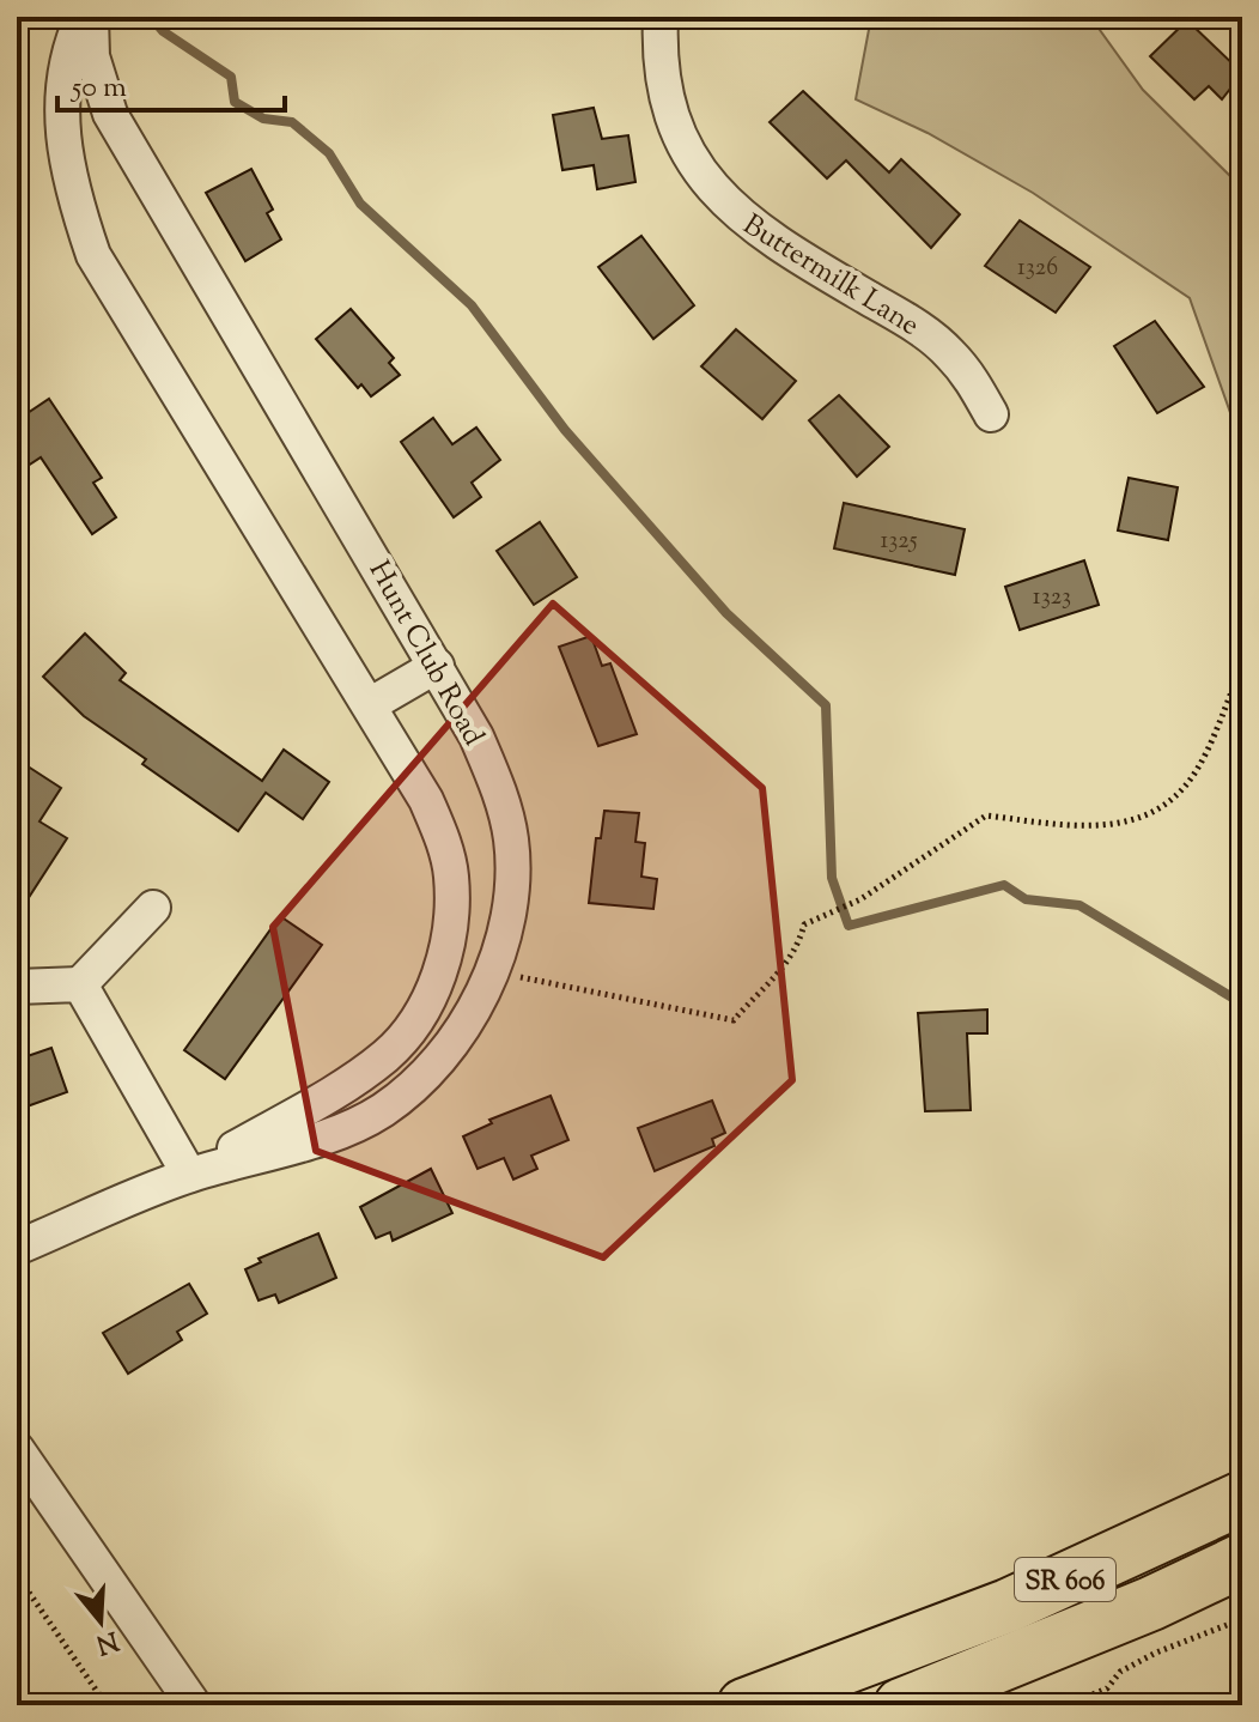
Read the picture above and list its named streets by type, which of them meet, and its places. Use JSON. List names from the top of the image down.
{
  "streets": {
    "main road": ["SR 606"],
    "street": ["Buttermilk Lane", "Hunt Club Road"]
  },
  "house_numbers": ["1326", "1325", "1323"],
  "scale_bar": "50 m",
  "north": "bottom"
}
